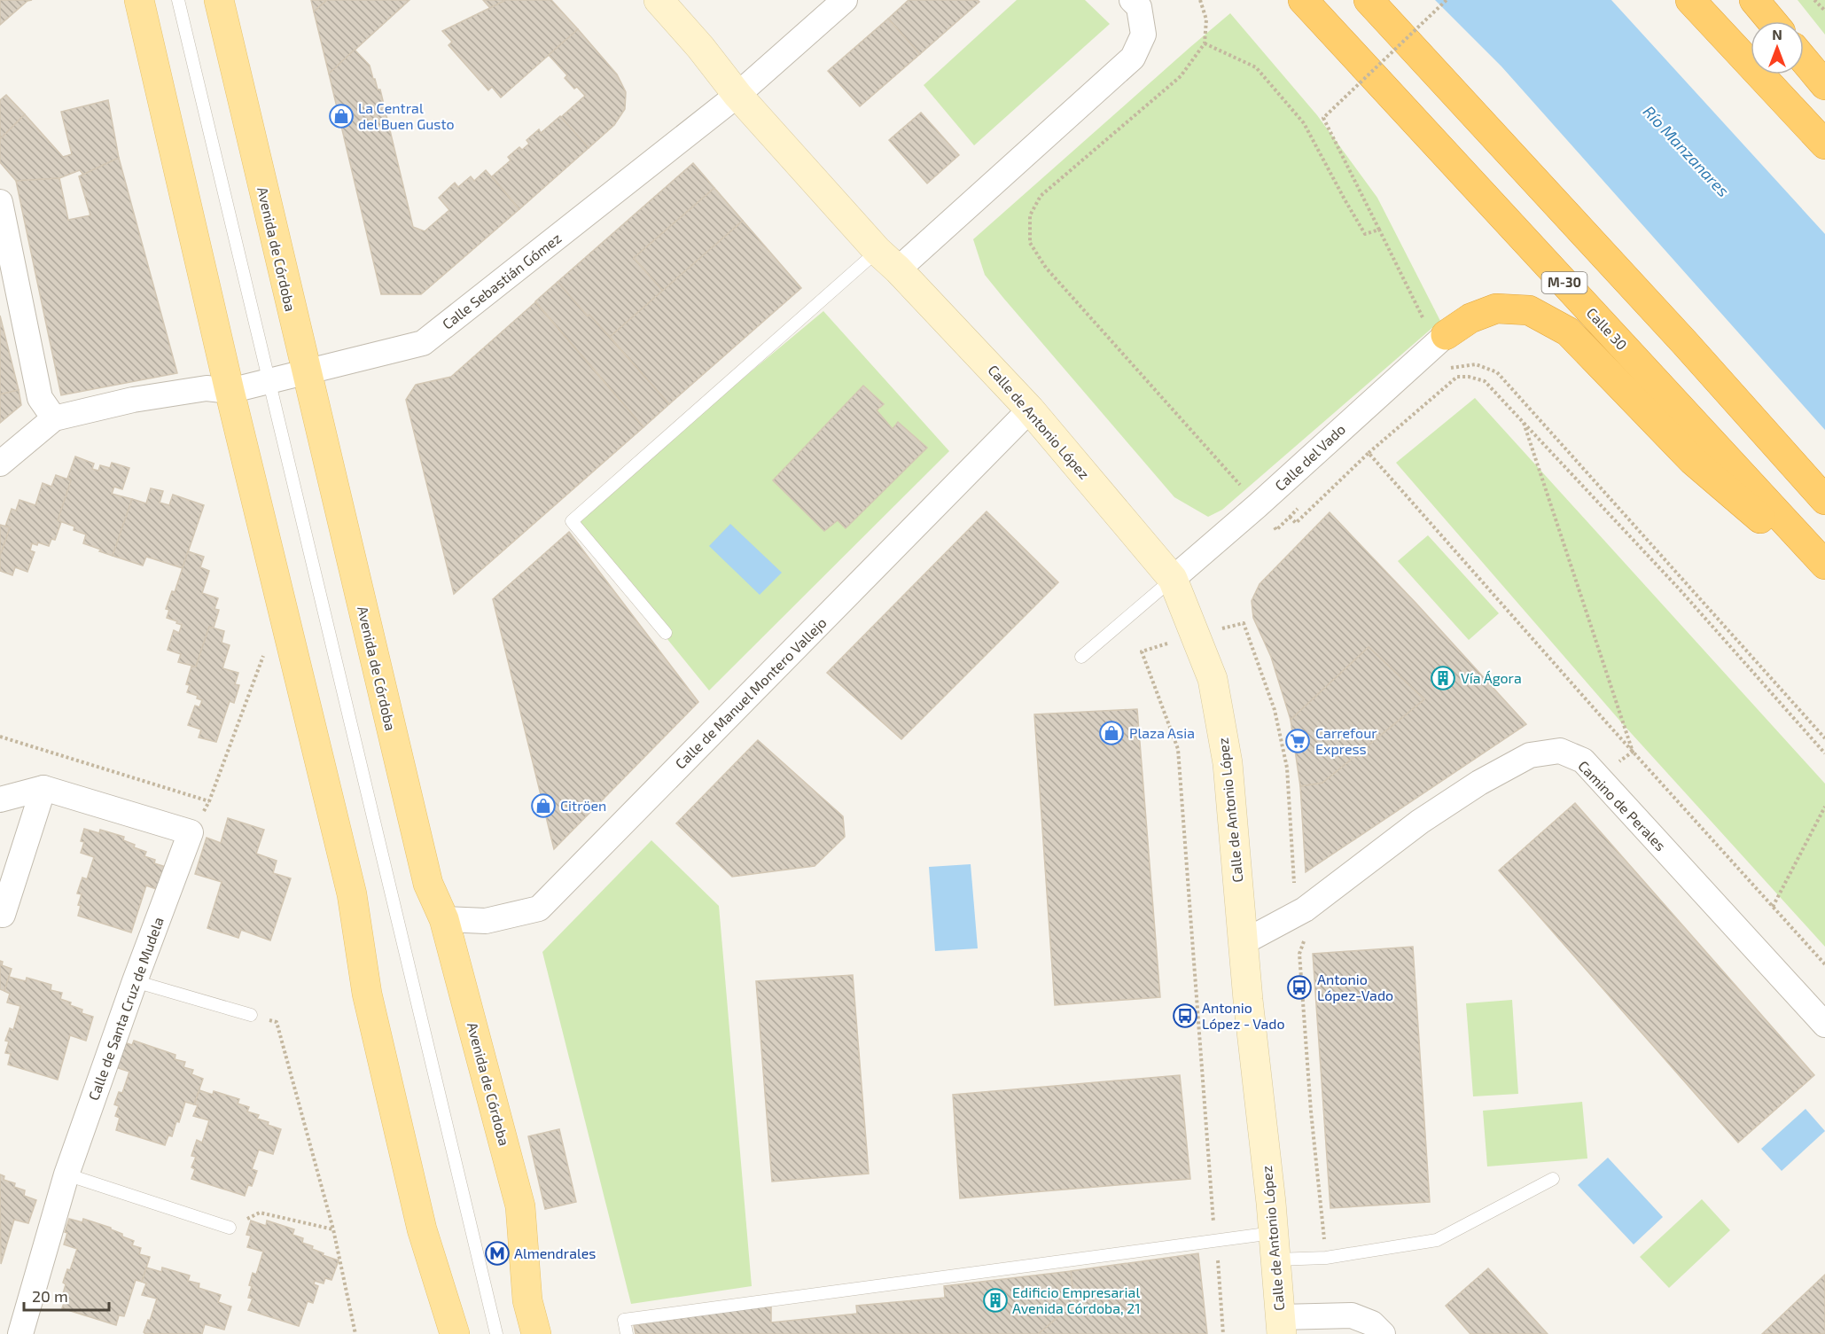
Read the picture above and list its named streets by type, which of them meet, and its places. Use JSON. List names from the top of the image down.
{
  "streets": {
    "highway": ["M-30", "Calle 30"],
    "main road": ["Avenida de Córdoba"],
    "street": [
      "Calle Sebastián Gómez",
      "Calle de Antonio López",
      "Calle del Vado",
      "Calle de Manuel Montero Vallejo",
      "Camino de Perales",
      "Calle de Santa Cruz de Mudela"
    ]
  },
  "crossings": [
    ["Avenida de Córdoba", "Calle Sebastián Gómez"],
    ["Avenida de Córdoba", "Calle de Manuel Montero Vallejo"],
    ["Calle Sebastián Gómez", "Calle de Antonio López"],
    ["Calle de Antonio López", "Calle del Vado"],
    ["Calle de Antonio López", "Calle de Manuel Montero Vallejo"],
    ["Calle de Antonio López", "Camino de Perales"]
  ],
  "water": ["Río Manzanares"],
  "places": {
    "shop": ["La Central del Buen Gusto", "Plaza Asia", "Citröen"],
    "building": ["Vía Ágora", "Edificio Empresarial Avenida Córdoba, 21"],
    "supermarket": ["Carrefour Express"],
    "bus stop": ["Antonio López-Vado", "Antonio López - Vado"],
    "metro station": ["Almendrales"]
  },
  "scale_bar": "20 m",
  "north": "top"
}
